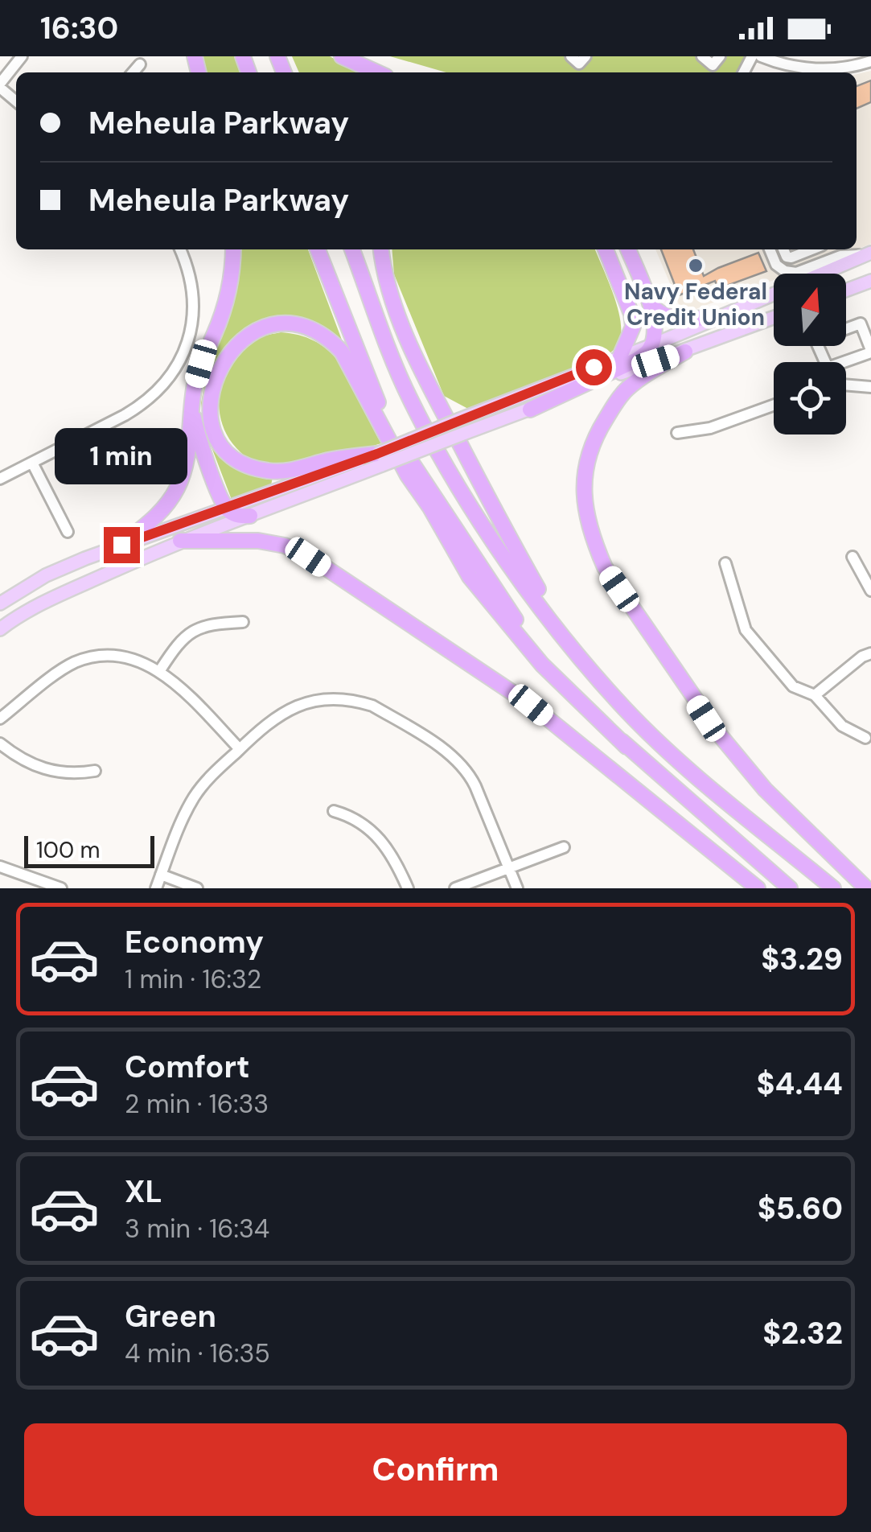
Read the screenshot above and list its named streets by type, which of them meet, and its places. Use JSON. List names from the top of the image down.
{
  "places": ["Navy Federal Credit Union"],
  "scale_bar": "100 m",
  "north": "top",
  "page": {
    "status": "16:30",
    "banner": ["Meheula Parkway", "Meheula Parkway"],
    "bubble": "1 min",
    "scale": "100 m",
    "list": [
      {
        "name": "Economy",
        "note": "1 min · 16:32",
        "value": "$3.29"
      },
      {
        "name": "Comfort",
        "note": "2 min · 16:33",
        "value": "$4.44"
      },
      {
        "name": "XL",
        "note": "3 min · 16:34",
        "value": "$5.60"
      },
      {
        "name": "Green",
        "note": "4 min · 16:35",
        "value": "$2.32"
      }
    ],
    "buttons": "Confirm"
  }
}
